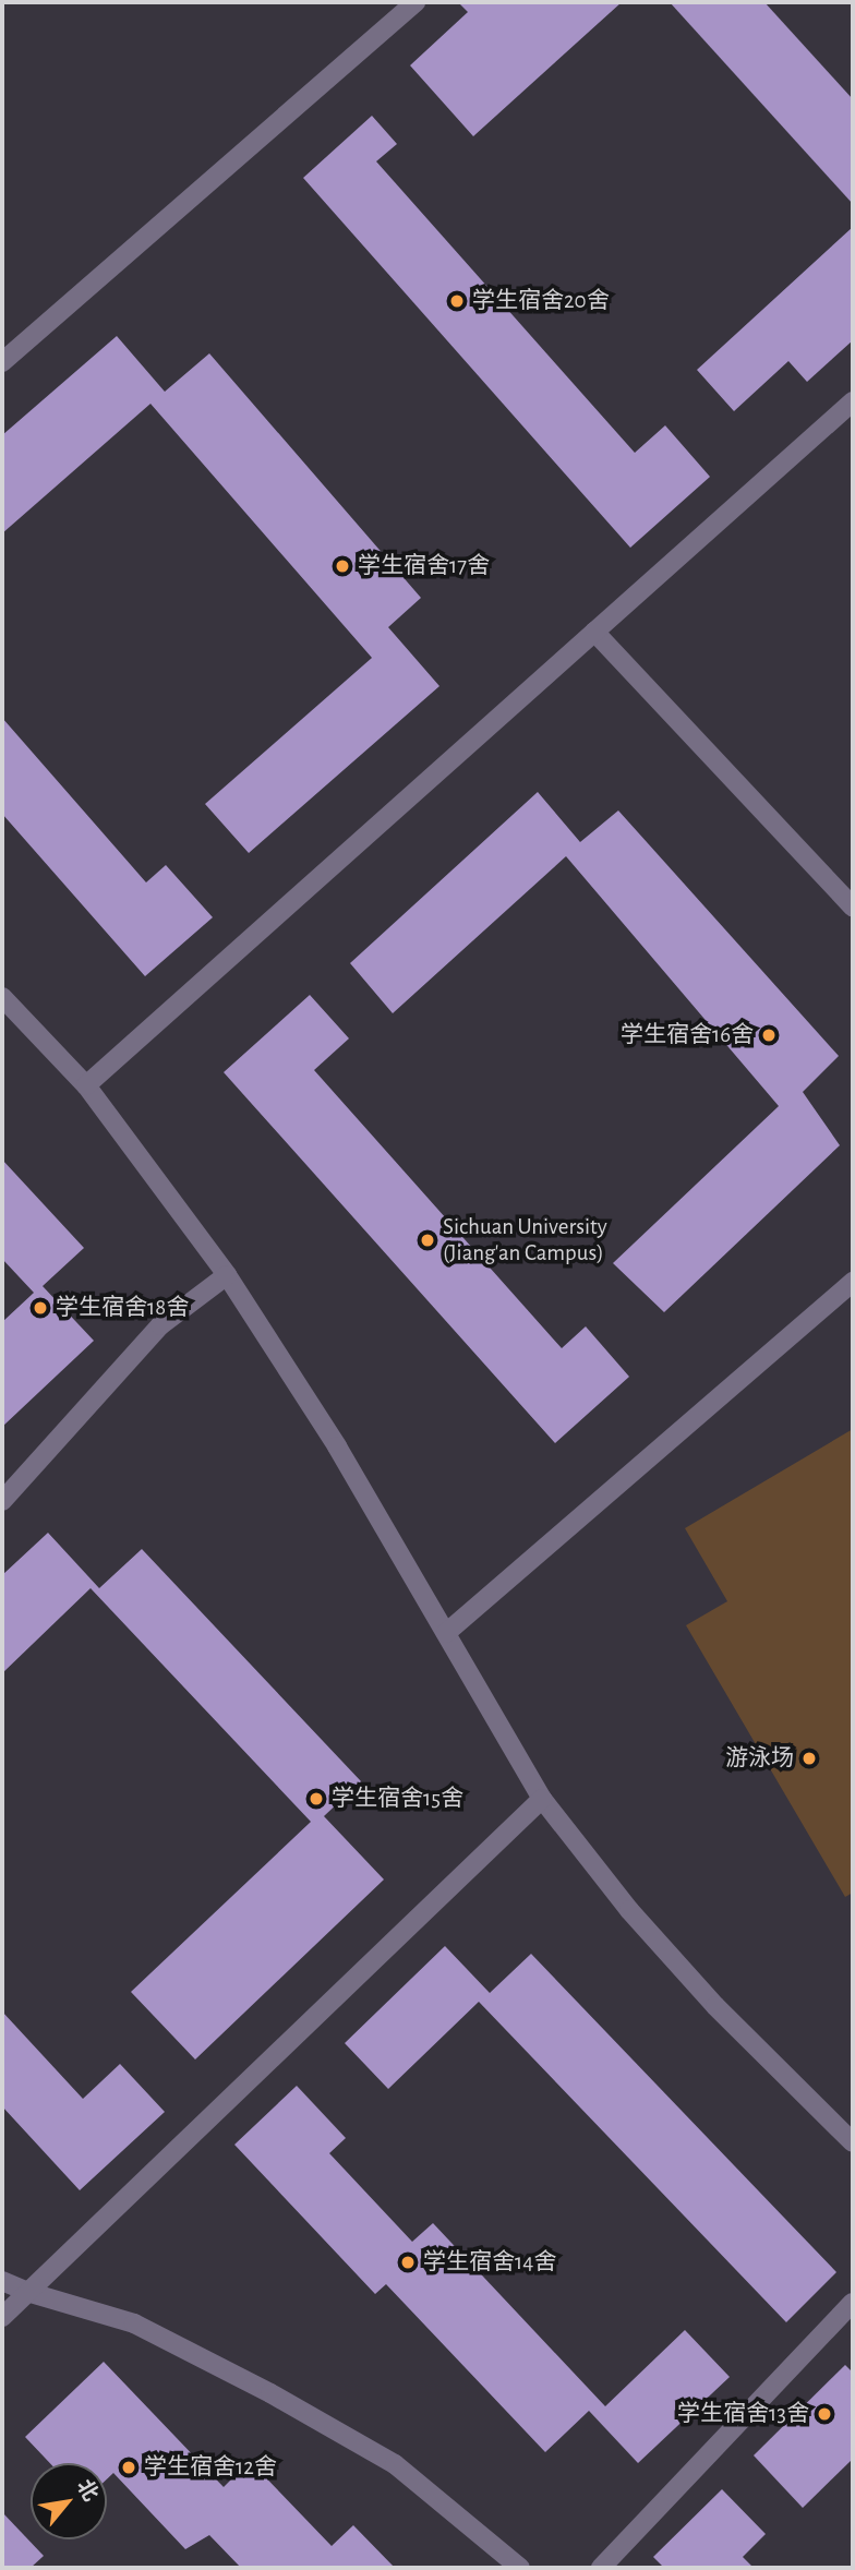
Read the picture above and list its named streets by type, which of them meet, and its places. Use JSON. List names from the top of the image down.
{
  "places": [
    "学生宿舍20舍",
    "学生宿舍17舍",
    "学生宿舍16舍",
    "Sichuan University (Jiang'an Campus)",
    "学生宿舍18舍",
    "游泳场",
    "学生宿舍15舍",
    "学生宿舍14舍",
    "学生宿舍13舍",
    "学生宿舍12舍"
  ],
  "north": "top right"
}
